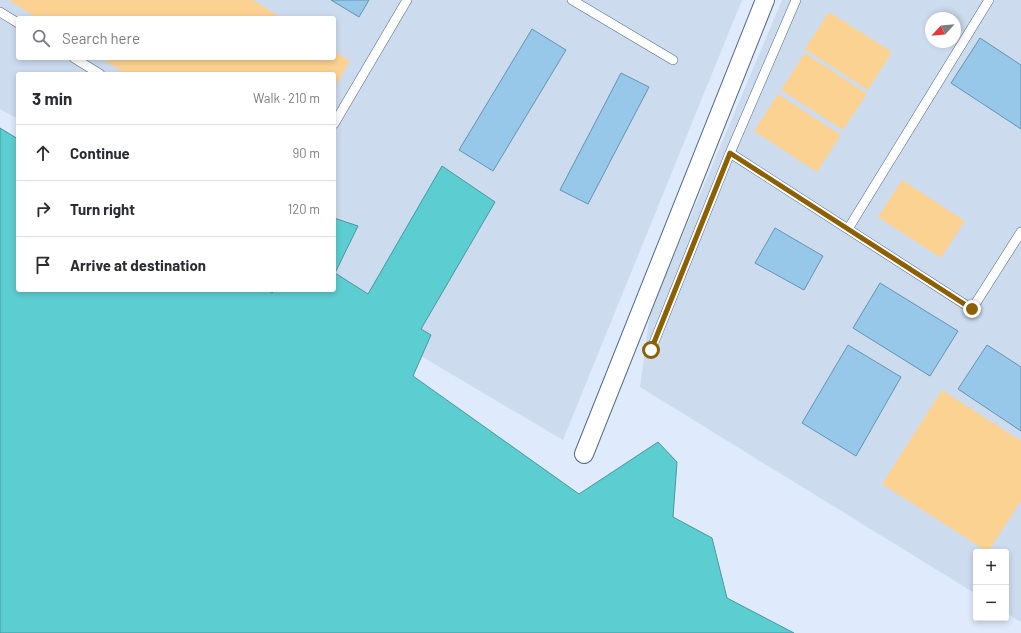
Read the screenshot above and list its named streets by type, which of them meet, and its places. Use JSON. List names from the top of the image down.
{
  "north": "bottom left",
  "page": {
    "search": "Search here",
    "heading": ["3 min", "Walk · 210 m"],
    "list": [
      ["Continue", "90 m"],
      ["Turn right", "120 m"],
      "Arrive at destination"
    ],
    "map_buttons": ["+", "−"]
  }
}
